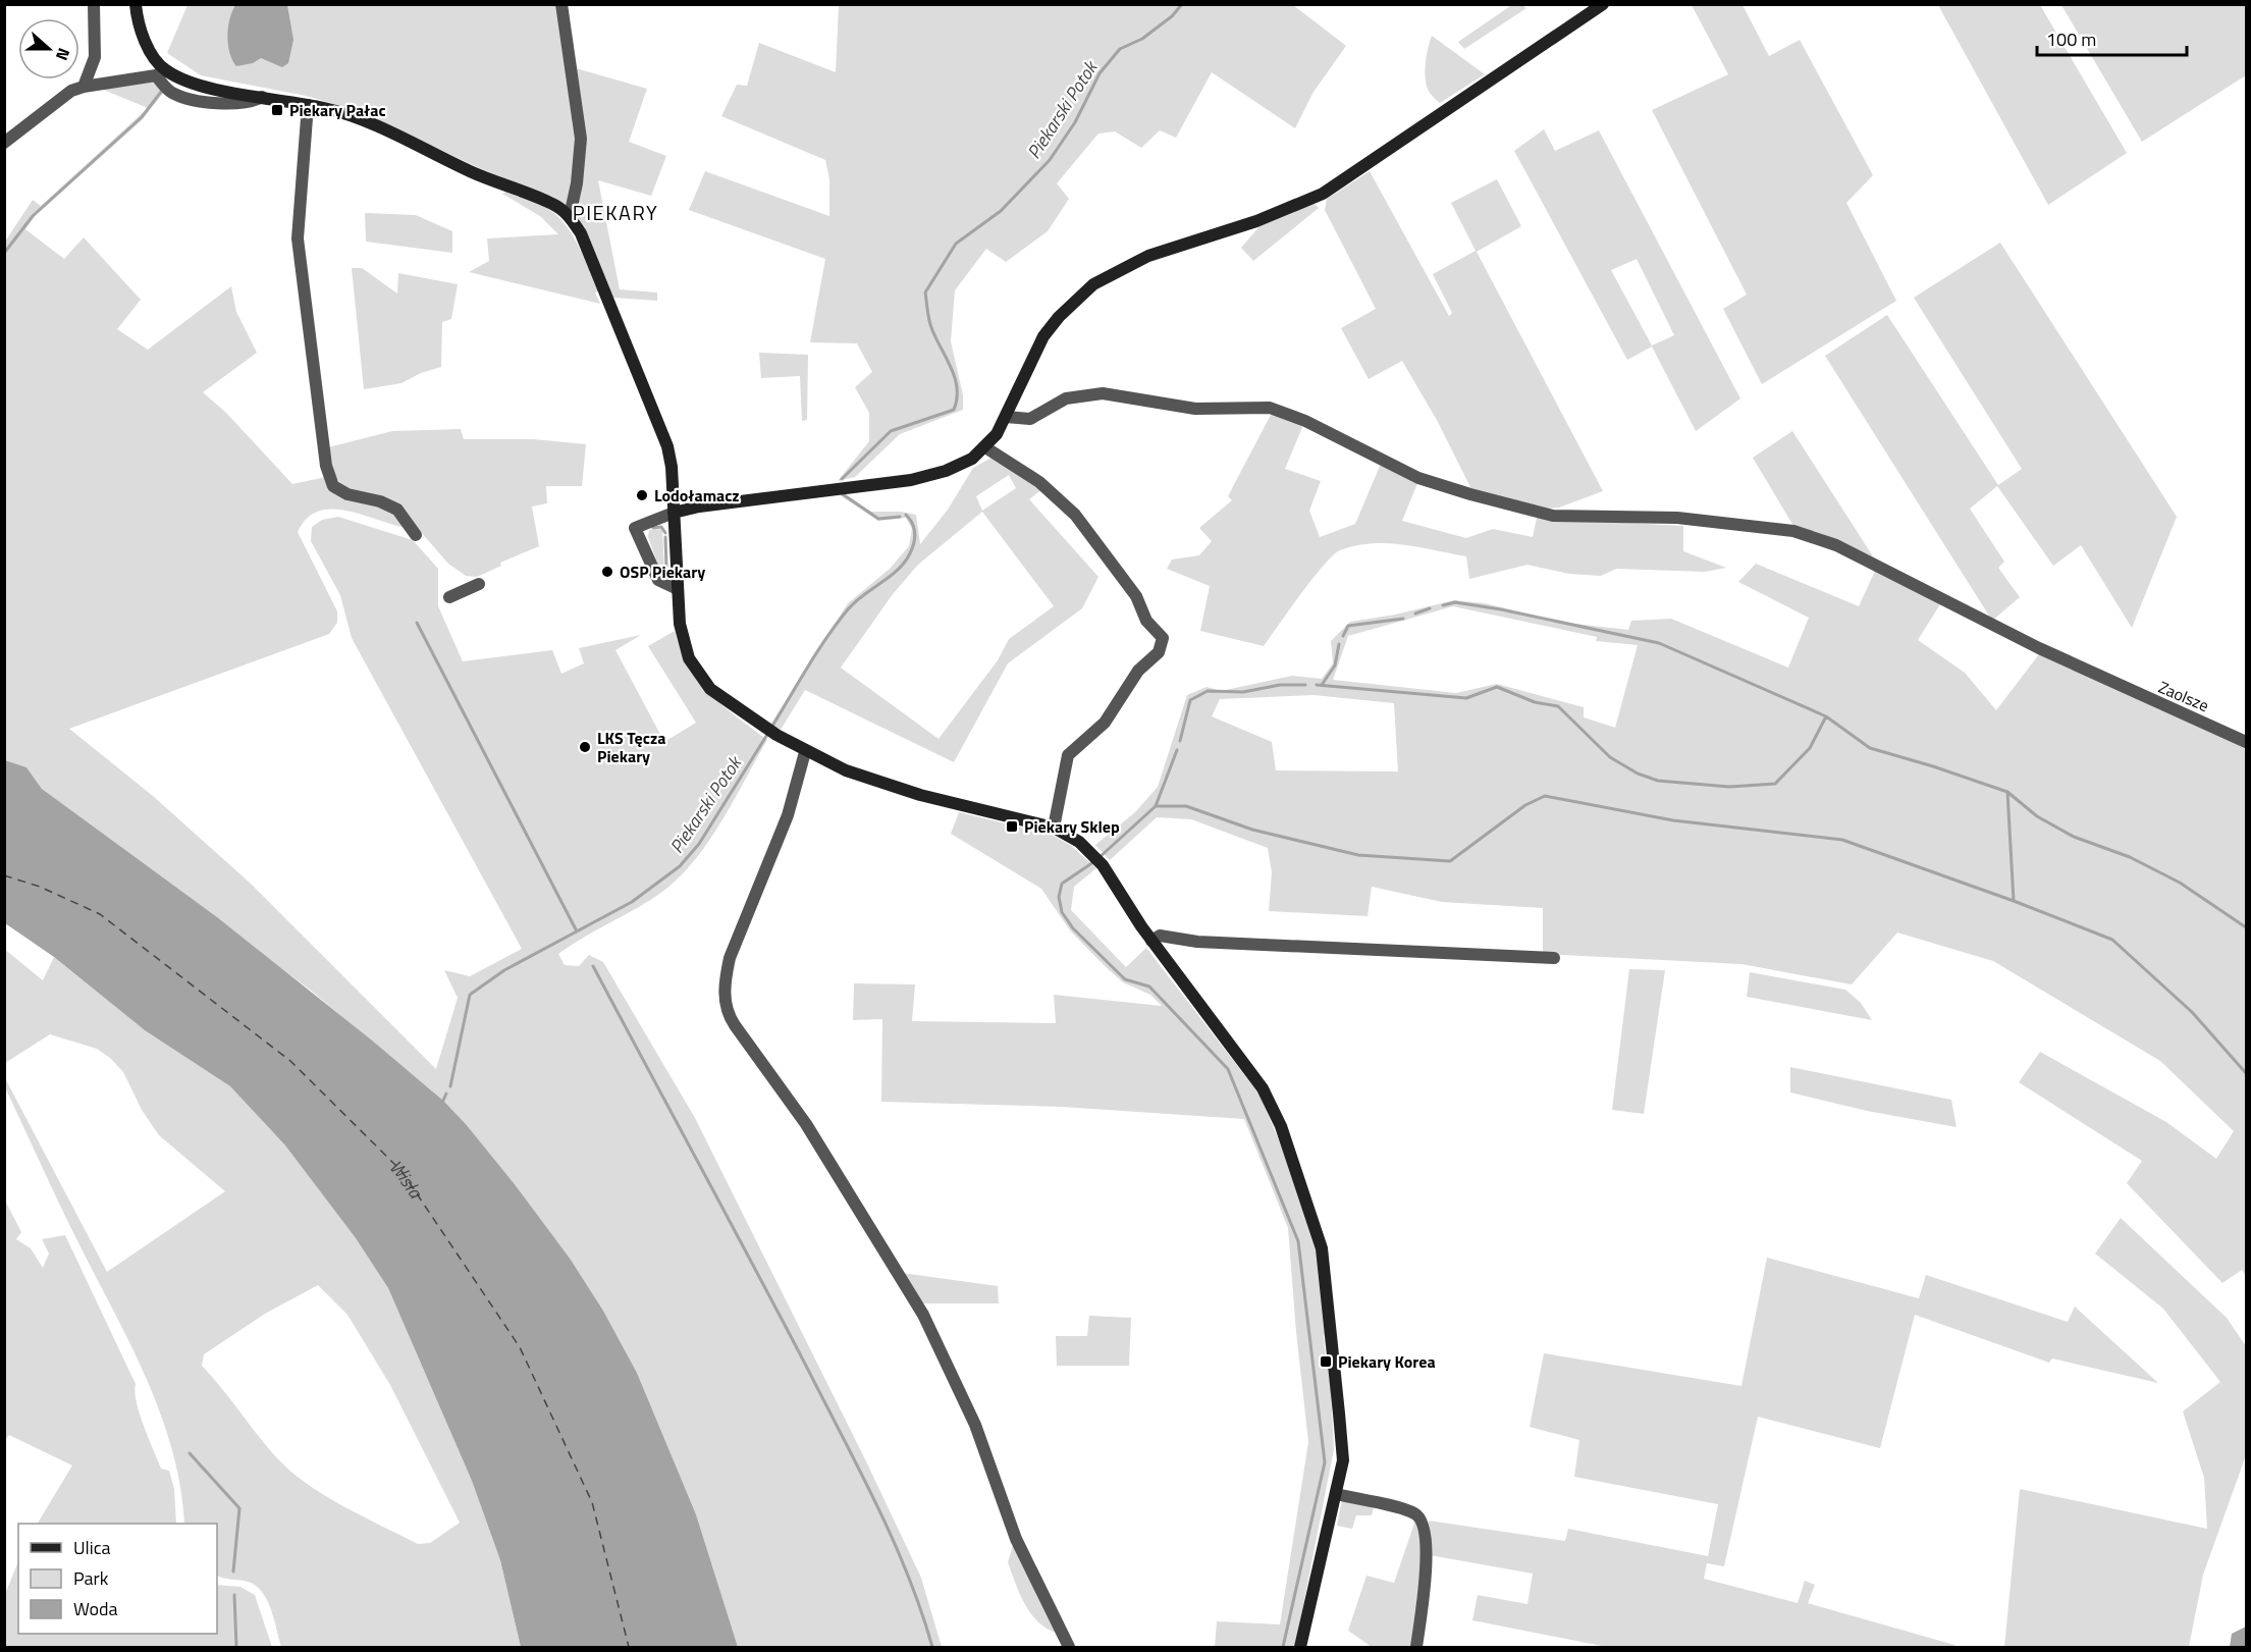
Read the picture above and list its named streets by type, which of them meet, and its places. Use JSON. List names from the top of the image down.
{
  "streets": {
    "street": ["Zaolsze"]
  },
  "districts": ["PIEKARY"],
  "water": ["Piekarski Potok", "Wisła"],
  "places": {
    "transit": ["Piekary Pałac", "Piekary Sklep", "Piekary Korea"],
    "other": ["Lodołamacz", "OSP Piekary", "LKS Tęcza Piekary"]
  },
  "legend": ["Ulica", "Park", "Woda"],
  "scale_bar": "100 m",
  "north": "right"
}
